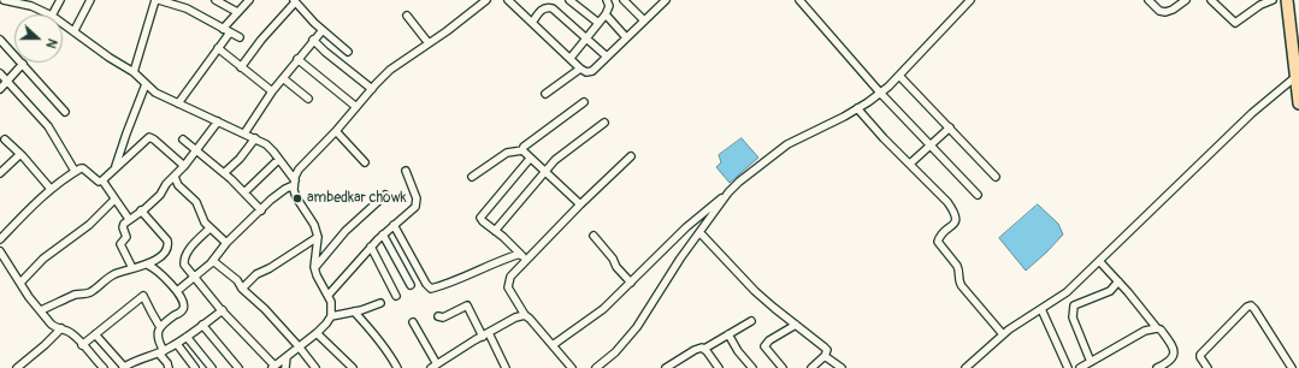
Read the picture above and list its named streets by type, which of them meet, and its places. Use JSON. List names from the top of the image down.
{
  "places": ["ambedkar chowk"],
  "north": "right"
}
